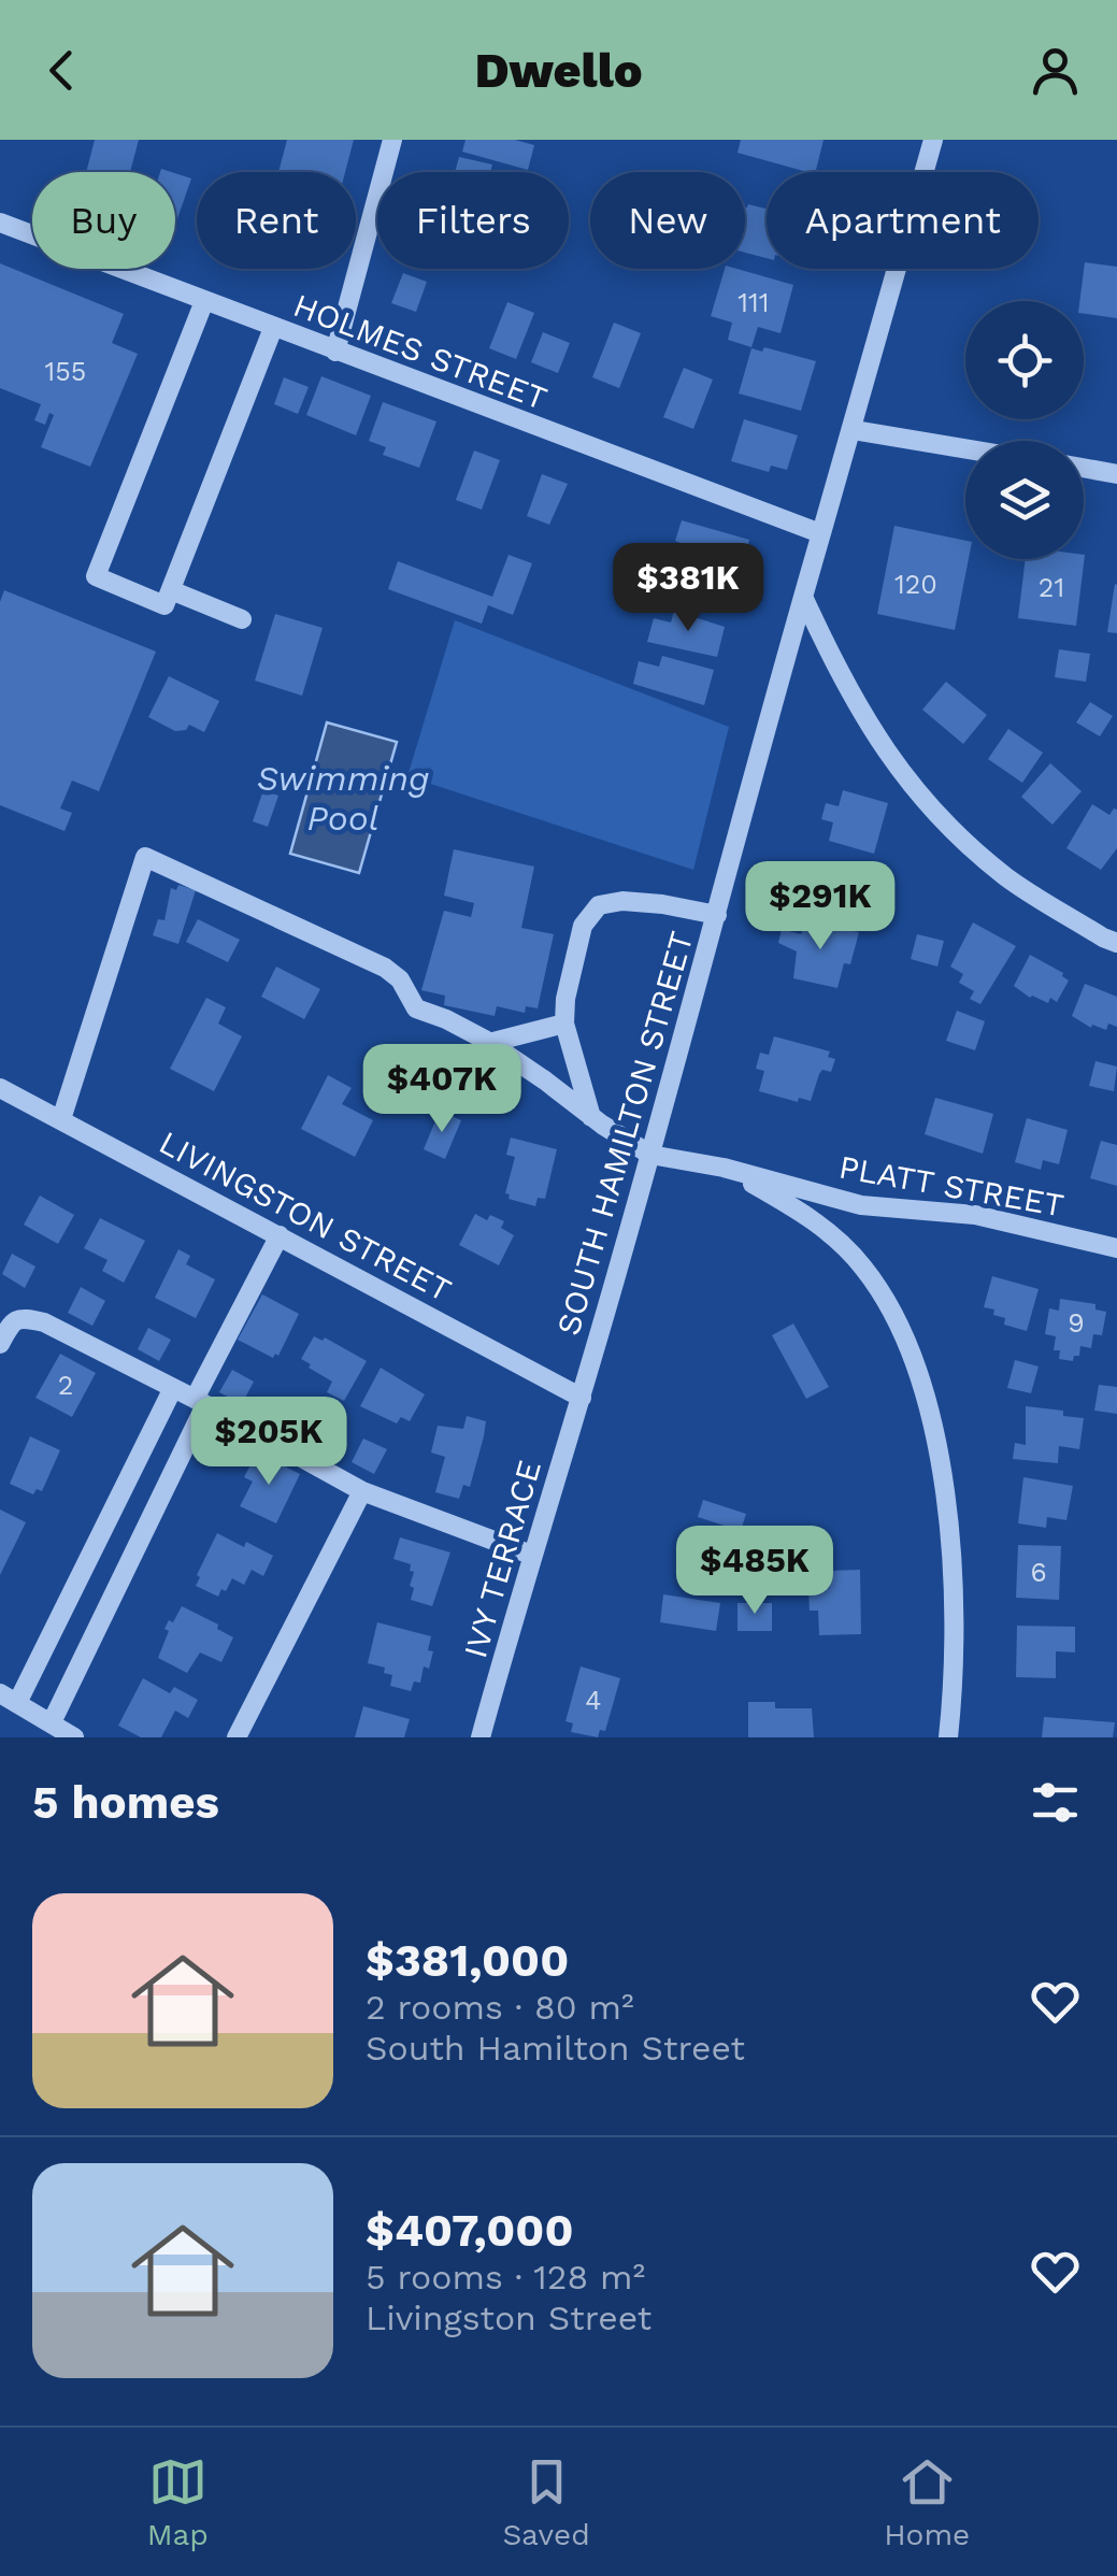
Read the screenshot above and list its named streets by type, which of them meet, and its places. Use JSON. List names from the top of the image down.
{
  "streets": {
    "street": [
      "HOLMES STREET",
      "SOUTH HAMILTON STREET",
      "PLATT STREET",
      "LIVINGSTON STREET",
      "IVY TERRACE"
    ]
  },
  "crossings": [
    ["HOLMES STREET", "SOUTH HAMILTON STREET"],
    ["SOUTH HAMILTON STREET", "PLATT STREET"],
    ["SOUTH HAMILTON STREET", "LIVINGSTON STREET"],
    ["SOUTH HAMILTON STREET", "IVY TERRACE"],
    ["LIVINGSTON STREET", "IVY TERRACE"]
  ],
  "water": ["Swimming Pool"],
  "house_numbers": [
    "111",
    "155",
    "120",
    "21",
    "9",
    "2",
    "6",
    "4"
  ],
  "page": {
    "header": "Dwello",
    "chip": [
      "Buy",
      "Rent",
      "Filters",
      "New",
      "Apartment"
    ],
    "price": [
      "$381K",
      "$291K",
      "$407K",
      "$205K",
      "$485K"
    ],
    "heading": "5 homes",
    "list": [
      {
        "name": "$381,000",
        "note": "2 rooms · 80 m² · South Hamilton Street"
      },
      {
        "name": "$407,000",
        "note": "5 rooms · 128 m² · Livingston Street"
      }
    ],
    "tabs": ["Map", "Saved", "Home"]
  }
}
